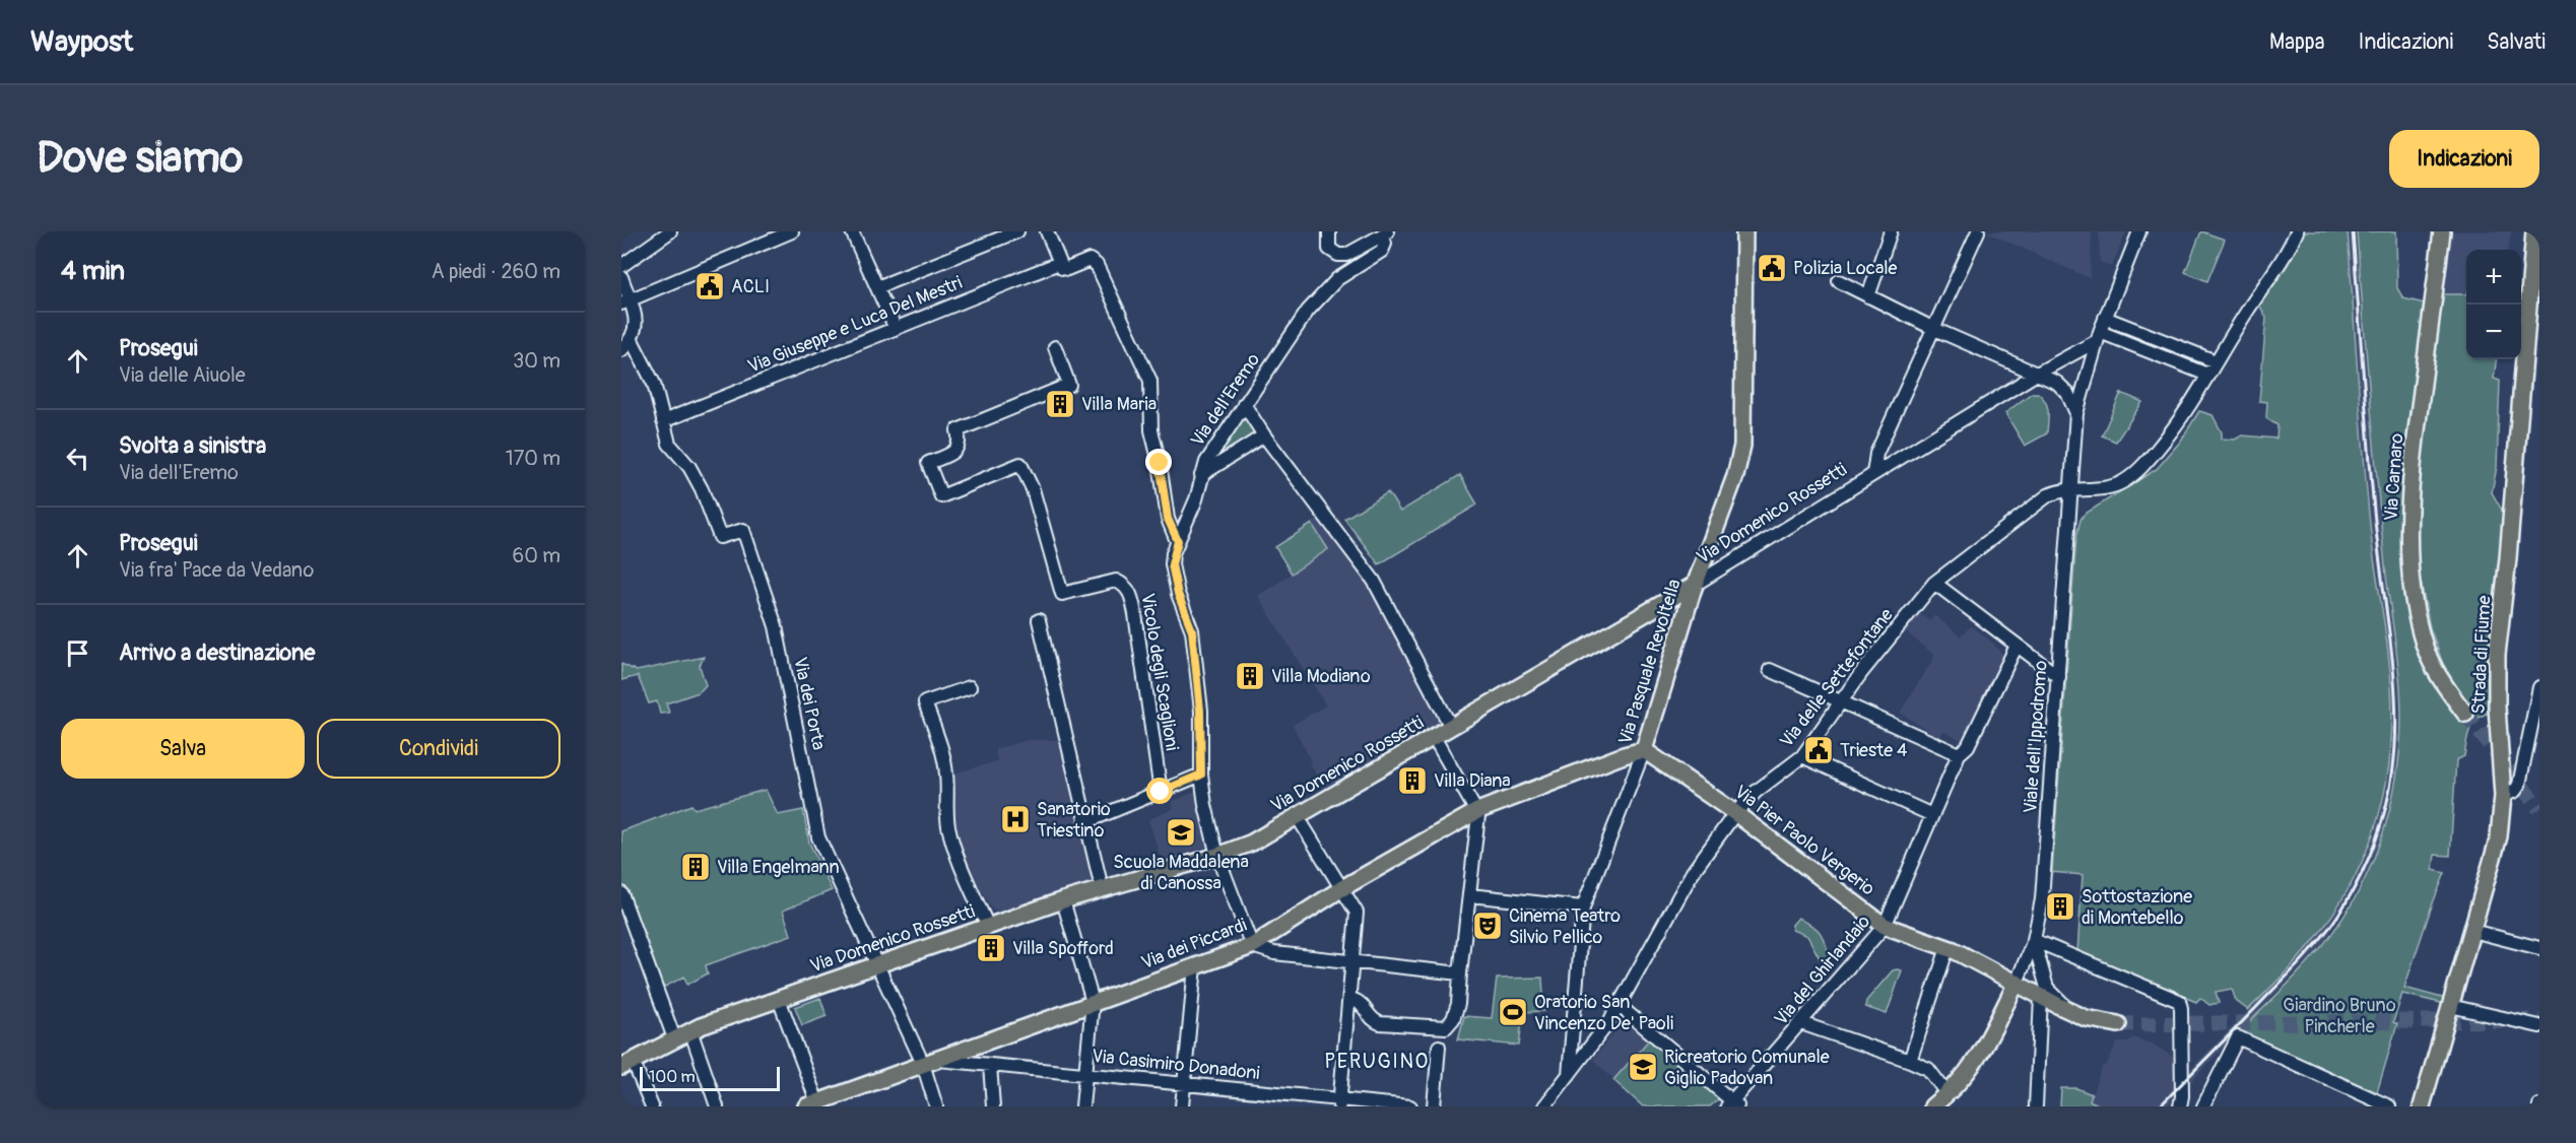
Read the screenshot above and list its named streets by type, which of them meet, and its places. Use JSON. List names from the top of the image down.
{
  "streets": {
    "main road": [
      "Via Carnaro",
      "Via Domenico Rossetti",
      "Strada di Fiume",
      "Via Pasquale Revoltella",
      "Via Pier Paolo Vergerio",
      "Via dei Piccardi"
    ],
    "street": [
      "Via Giuseppe e Luca Del Mestri",
      "Via dell'Eremo",
      "Vicolo degli Scaglioni",
      "Via delle Settefontane",
      "Via dei Porta",
      "Viale dell'Ippodromo",
      "Via del Ghirlandaio",
      "Via Casimiro Donadoni"
    ]
  },
  "crossings": [
    ["Via Giuseppe e Luca Del Mestri", "Via dell'Eremo"],
    ["Via Giuseppe e Luca Del Mestri", "Via dei Porta"],
    ["Via dell'Eremo", "Via Domenico Rossetti"],
    ["Via dell'Eremo", "Via dei Piccardi"],
    ["Via Domenico Rossetti", "Via Pasquale Revoltella"],
    ["Via Domenico Rossetti", "Via dei Porta"],
    ["Via Domenico Rossetti", "Viale dell'Ippodromo"],
    ["Via Pasquale Revoltella", "Via delle Settefontane"],
    ["Via Pasquale Revoltella", "Via Pier Paolo Vergerio"],
    ["Via Pasquale Revoltella", "Via dei Piccardi"],
    ["Via delle Settefontane", "Viale dell'Ippodromo"],
    ["Via delle Settefontane", "Via Pier Paolo Vergerio"],
    ["Via dei Porta", "Via dei Piccardi"],
    ["Via dei Porta", "Via Casimiro Donadoni"],
    ["Viale dell'Ippodromo", "Via Pier Paolo Vergerio"],
    ["Via Pier Paolo Vergerio", "Via dei Piccardi"],
    ["Via Pier Paolo Vergerio", "Via del Ghirlandaio"],
    ["Via dei Piccardi", "Via Casimiro Donadoni"]
  ],
  "districts": ["PERUGINO"],
  "parks": ["Giardino Bruno Pincherle"],
  "places": {
    "public building": ["Polizia Locale", "ACLI", "Trieste 4"],
    "building": [
      "Villa Maria",
      "Villa Modiano",
      "Villa Diana",
      "Villa Engelmann",
      "Sottostazione di Montebello",
      "Villa Spofford"
    ],
    "hospital": ["Sanatorio Triestino"],
    "school or university": ["Scuola Maddalena di Canossa", "Ricreatorio Comunale Giglio Padovan"],
    "theatre": ["Cinema Teatro Silvio Pellico"],
    "sports": ["Oratorio San Vincenzo De' Paoli"]
  },
  "scale_bar": "100 m",
  "page": {
    "header": "Waypost",
    "nav": ["Mappa", "Indicazioni", "Salvati"],
    "buttons": [
      "Indicazioni",
      ["Salva", "Condividi"]
    ],
    "title": "Dove siamo",
    "heading": ["4 min", "A piedi · 260 m"],
    "map_buttons": ["+", "−"],
    "list": [
      ["Prosegui", "Via delle Aiuole", "30 m"],
      ["Svolta a sinistra", "Via dell'Eremo", "170 m"],
      ["Prosegui", "Via fra' Pace da Vedano", "60 m"],
      "Arrivo a destinazione"
    ],
    "scale": "100 m"
  }
}
